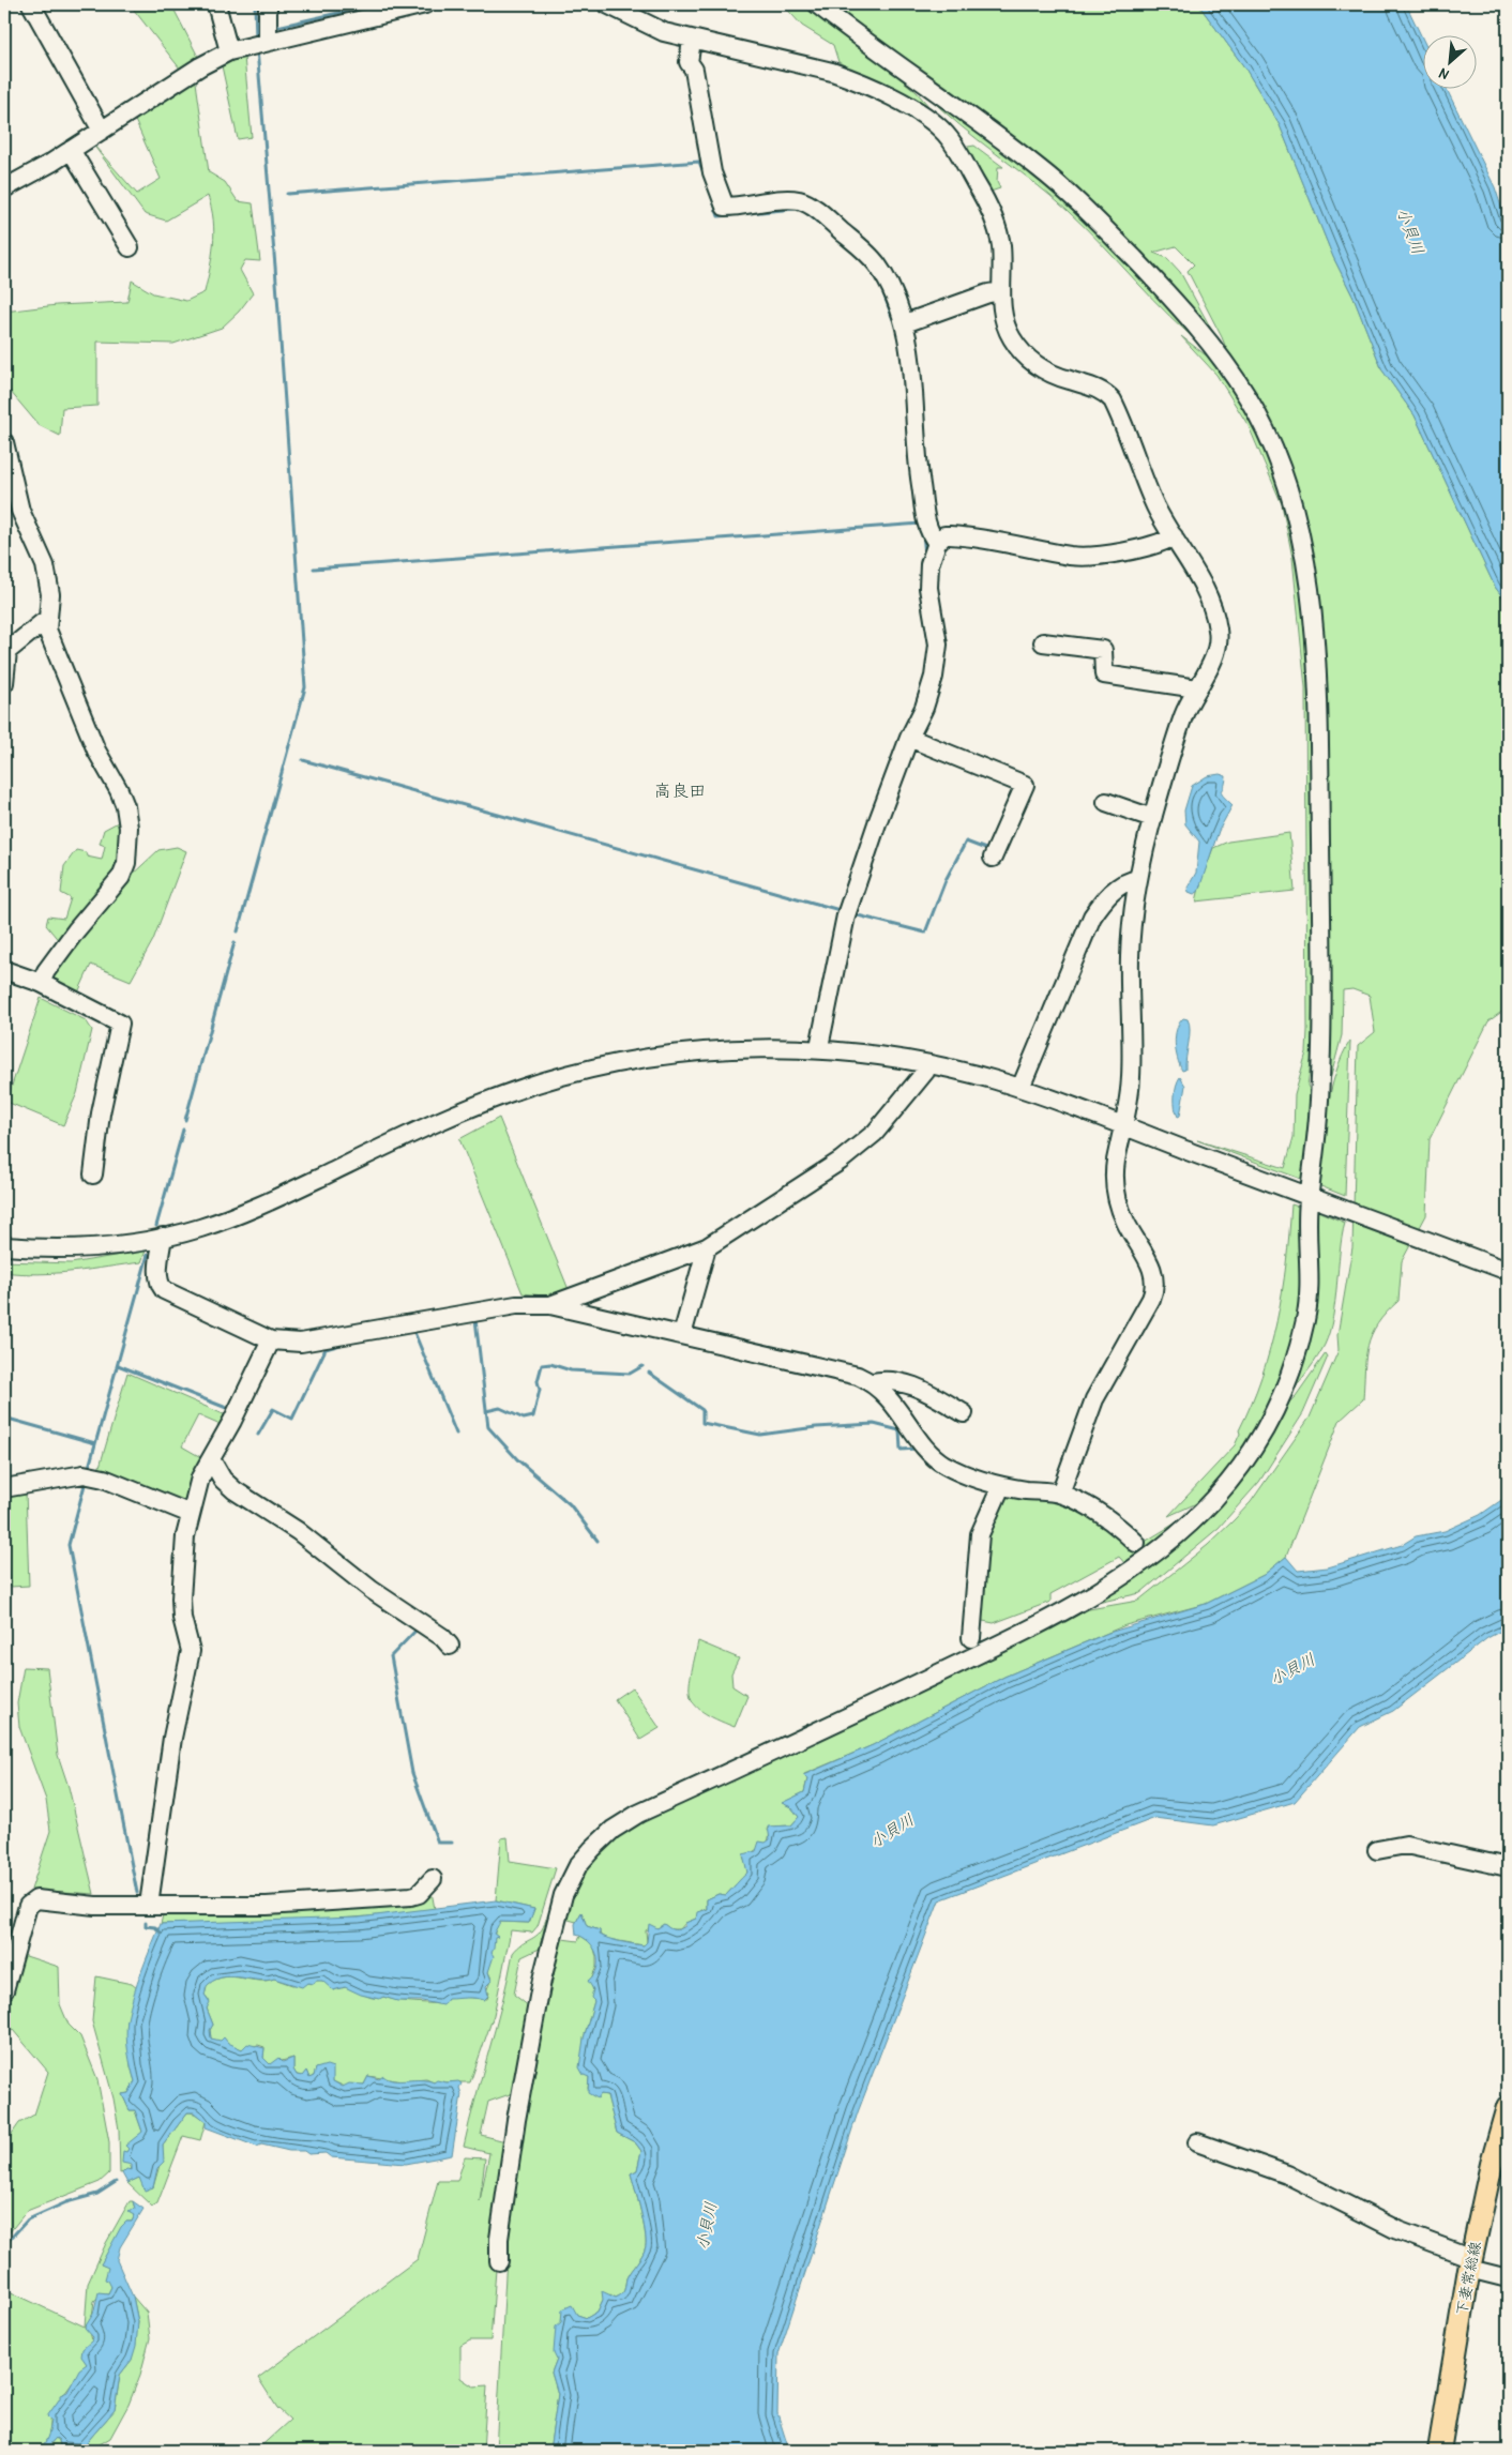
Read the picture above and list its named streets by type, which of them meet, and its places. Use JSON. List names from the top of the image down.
{
  "streets": {
    "main road": ["下妻常総線"]
  },
  "districts": ["高良田"],
  "water": ["小貝川"],
  "north": "bottom left"
}
